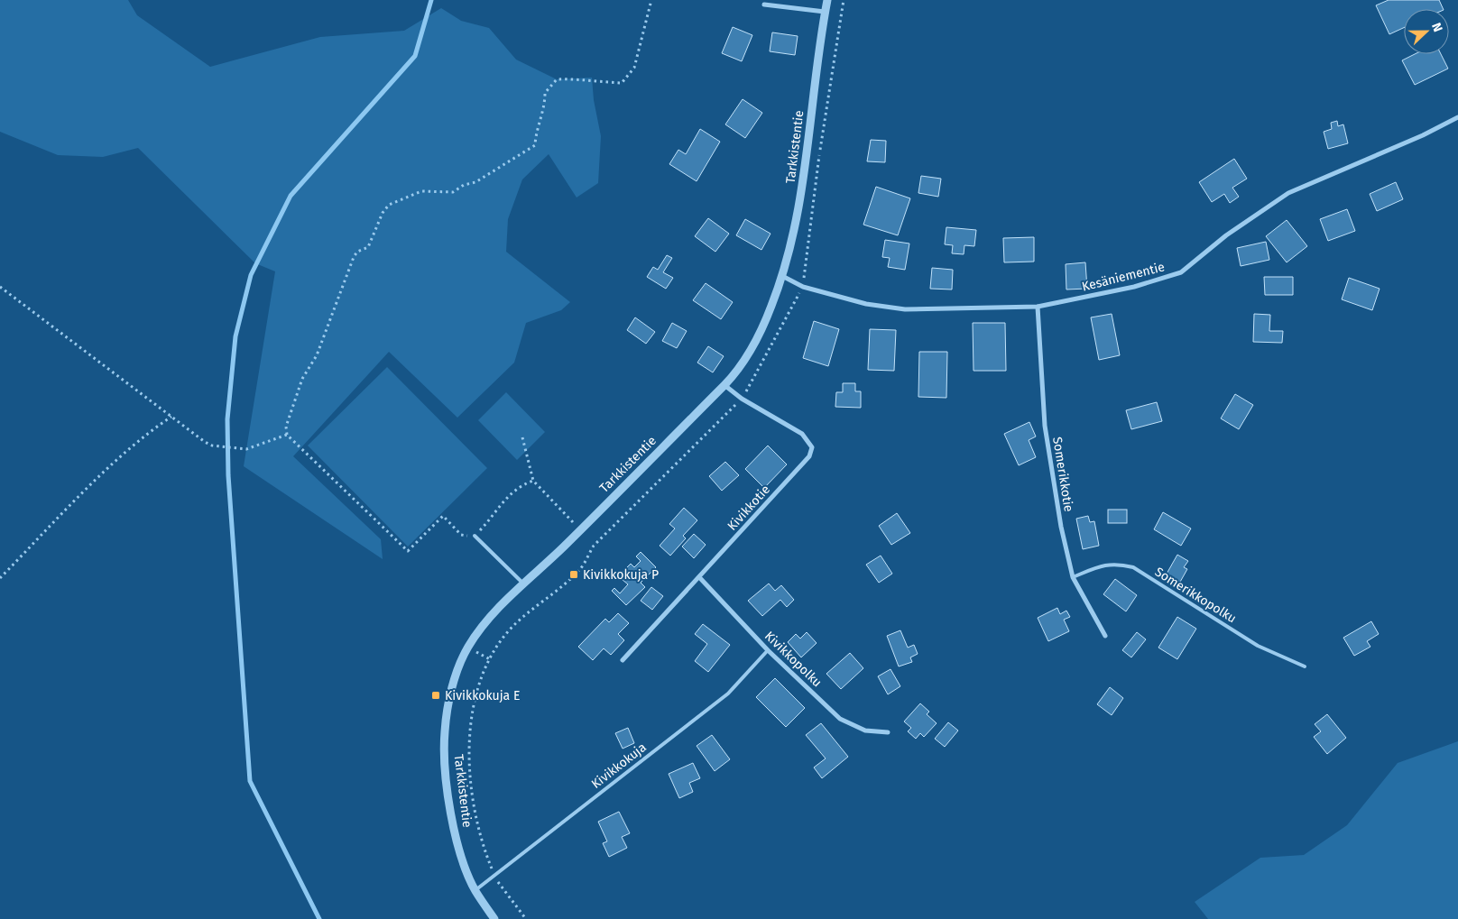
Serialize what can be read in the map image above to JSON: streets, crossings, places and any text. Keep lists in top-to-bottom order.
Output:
{
  "streets": {
    "street": [
      "Tarkkistentie",
      "Kesäniementie",
      "Somerikkotie",
      "Kivikkotie",
      "Kivikkopolku"
    ],
    "lane": ["Somerikkopolku", "Kivikkokuja"]
  },
  "crossings": [
    ["Tarkkistentie", "Kesäniementie"],
    ["Tarkkistentie", "Kivikkotie"],
    ["Tarkkistentie", "Kivikkokuja"],
    ["Kesäniementie", "Somerikkotie"],
    ["Somerikkotie", "Somerikkopolku"],
    ["Kivikkotie", "Kivikkopolku"],
    ["Kivikkopolku", "Kivikkokuja"]
  ],
  "places": {
    "transit": ["Kivikkokuja P", "Kivikkokuja E"]
  },
  "north": "right"
}
